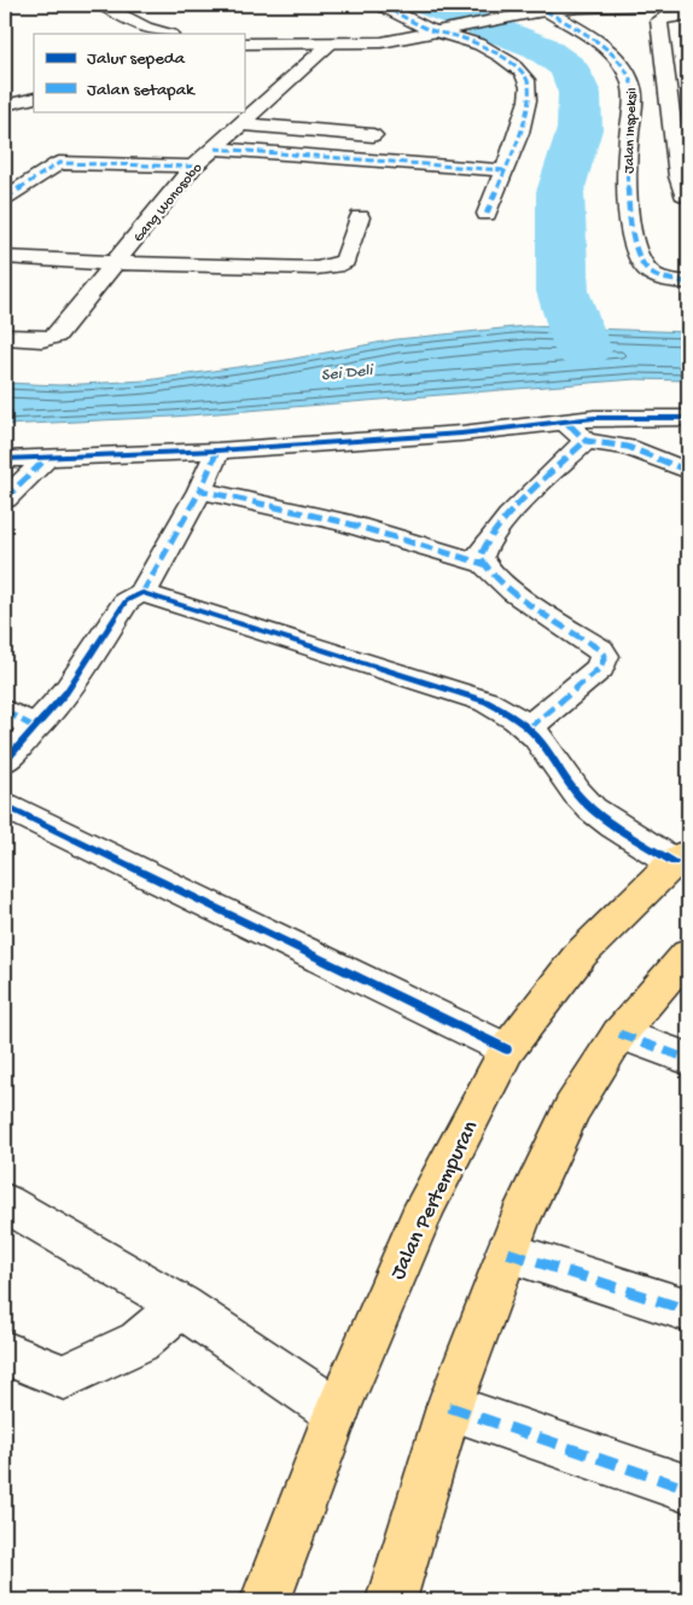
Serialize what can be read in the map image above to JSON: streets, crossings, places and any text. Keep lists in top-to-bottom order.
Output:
{
  "streets": {
    "highway": ["Jalan Pertempuran"],
    "street": ["Jalan InspeksiI", "Gang Wonosobo"]
  },
  "water": ["Sei Deli"],
  "legend": ["Jalur sepeda", "Jalan setapak"]
}
